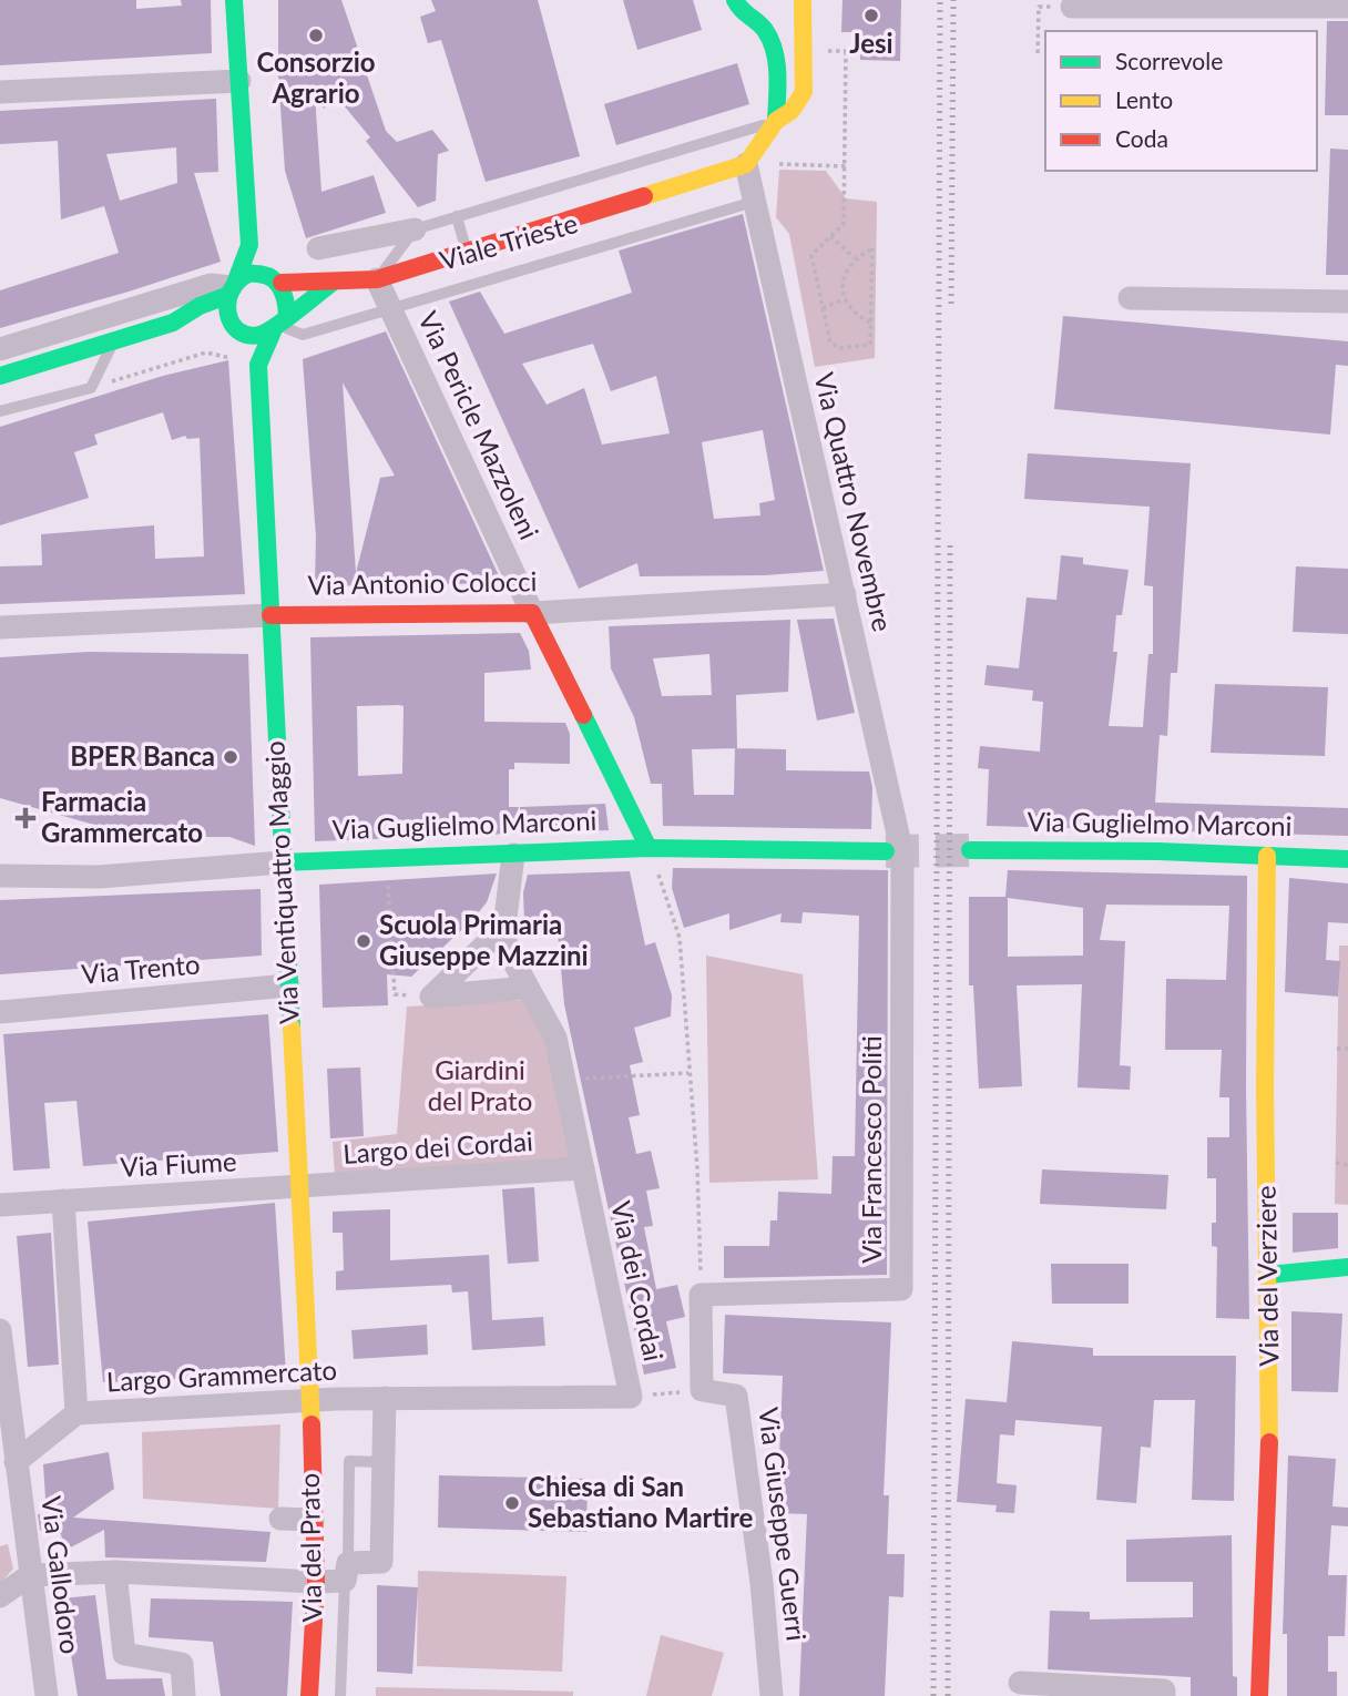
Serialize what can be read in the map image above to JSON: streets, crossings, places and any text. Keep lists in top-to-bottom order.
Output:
{
  "streets": {
    "street": [
      "Viale Trieste",
      "Via Pericle Mazzoleni",
      "Via Quattro Novembre",
      "Via Antonio Colocci",
      "Via Guglielmo Marconi",
      "Via Ventiquattro Maggio",
      "Via Trento",
      "Largo dei Cordai",
      "Via Francesco Politi",
      "Via Fiume",
      "Via del Verziere",
      "Via dei Cordai",
      "Largo Grammercato",
      "Via Giuseppe Guerri",
      "Via del Prato",
      "Via Gallodoro"
    ]
  },
  "crossings": [
    ["Viale Trieste", "Via Pericle Mazzoleni"],
    ["Viale Trieste", "Via Quattro Novembre"],
    ["Viale Trieste", "Via Ventiquattro Maggio"],
    ["Via Pericle Mazzoleni", "Via Antonio Colocci"],
    ["Via Pericle Mazzoleni", "Via Guglielmo Marconi"],
    ["Via Quattro Novembre", "Via Antonio Colocci"],
    ["Via Quattro Novembre", "Via Guglielmo Marconi"],
    ["Via Quattro Novembre", "Via Francesco Politi"],
    ["Via Antonio Colocci", "Via Ventiquattro Maggio"],
    ["Via Guglielmo Marconi", "Via Ventiquattro Maggio"],
    ["Via Guglielmo Marconi", "Via Francesco Politi"],
    ["Via Guglielmo Marconi", "Via del Verziere"],
    ["Via Guglielmo Marconi", "Via dei Cordai"],
    ["Via Ventiquattro Maggio", "Via Trento"],
    ["Via Ventiquattro Maggio", "Largo dei Cordai"],
    ["Via Ventiquattro Maggio", "Via Fiume"],
    ["Via Ventiquattro Maggio", "Largo Grammercato"],
    ["Via Ventiquattro Maggio", "Via del Prato"],
    ["Largo dei Cordai", "Via Fiume"],
    ["Largo dei Cordai", "Via dei Cordai"],
    ["Via dei Cordai", "Largo Grammercato"],
    ["Largo Grammercato", "Via del Prato"],
    ["Largo Grammercato", "Via Gallodoro"]
  ],
  "parks": ["Giardini del Prato"],
  "places": {
    "other": [
      "Jesi",
      "Consorzio Agrario",
      "BPER Banca",
      "Scuola Primaria Giuseppe Mazzini",
      "Chiesa di San Sebastiano Martire"
    ],
    "health": ["Farmacia Grammercato"]
  },
  "legend": ["Scorrevole", "Lento", "Coda"]
}
